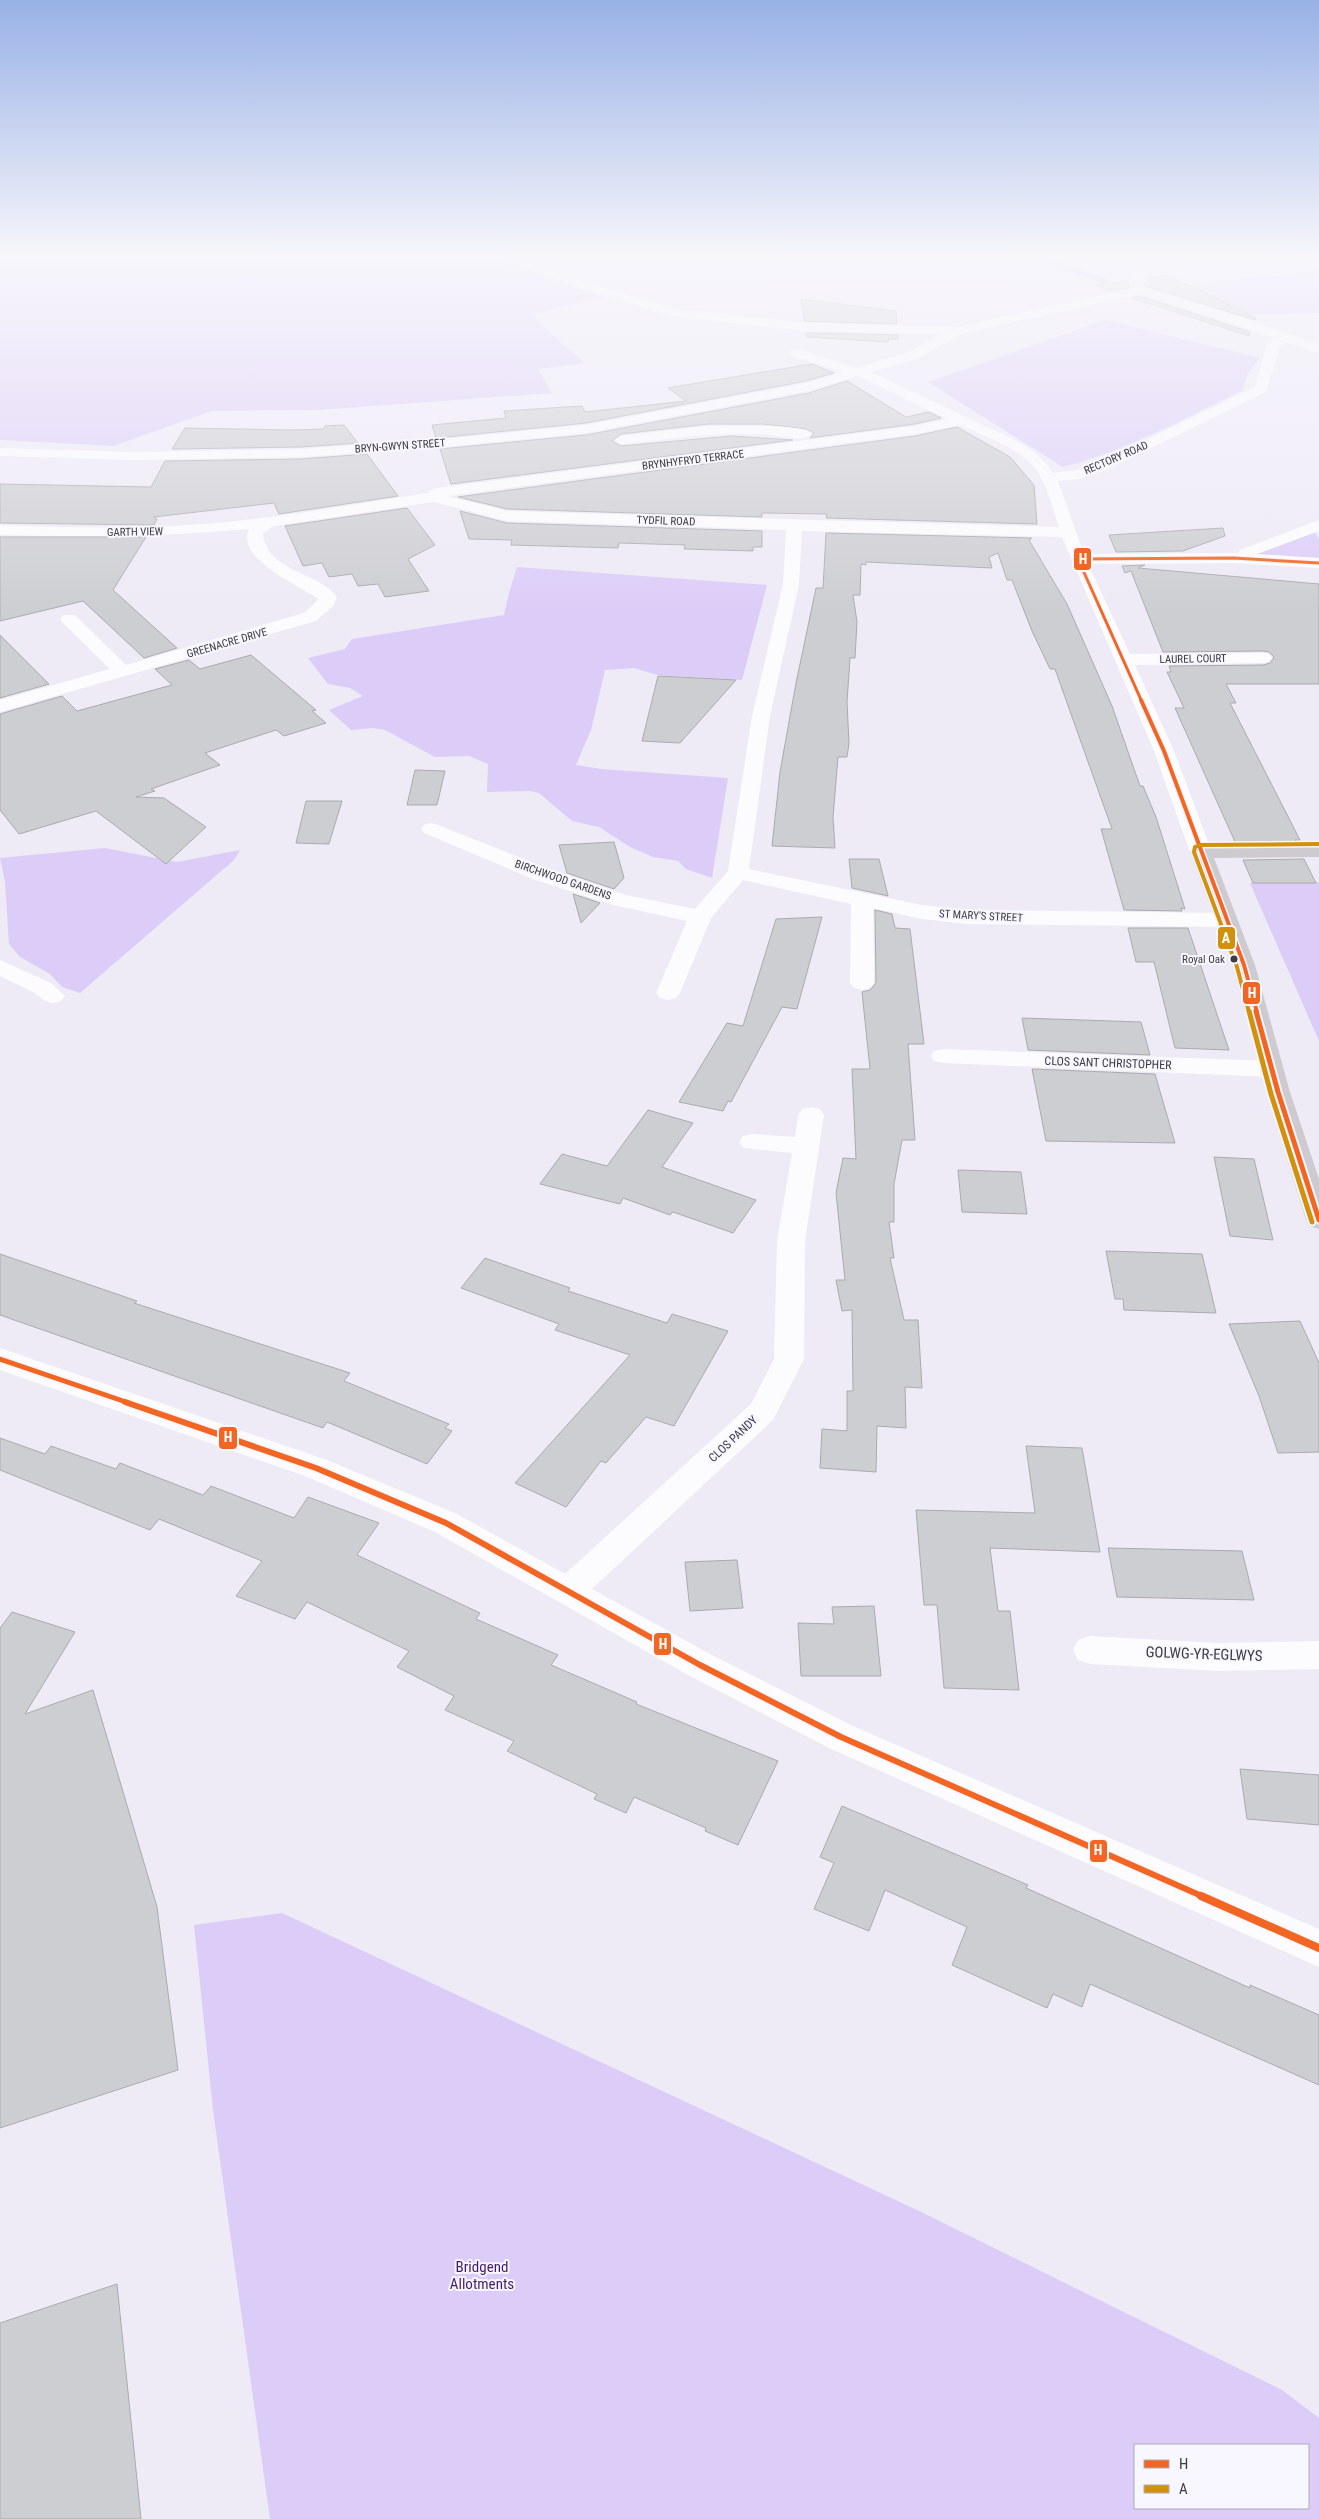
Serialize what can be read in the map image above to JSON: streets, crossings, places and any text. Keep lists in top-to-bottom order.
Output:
{
  "streets": {
    "street": [
      "BRYN-GWYN STREET",
      "RECTORY ROAD",
      "BRYNHYFRYD TERRACE",
      "TYDFIL ROAD",
      "GARTH VIEW",
      "GREENACRE DRIVE",
      "LAUREL COURT",
      "BIRCHWOOD GARDENS",
      "ST MARY'S STREET",
      "CLOS SANT CHRISTOPHER",
      "CLOS PANDY",
      "GOLWG-YR-EGLWYS"
    ]
  },
  "crossings": [
    ["BRYNHYFRYD TERRACE", "TYDFIL ROAD"],
    ["TYDFIL ROAD", "GARTH VIEW"],
    ["TYDFIL ROAD", "GREENACRE DRIVE"],
    ["GARTH VIEW", "GREENACRE DRIVE"]
  ],
  "parks": ["Bridgend Allotments"],
  "places": ["Royal Oak"],
  "lines": ["transit line H", "transit line A"],
  "legend": ["H", "A"]
}
